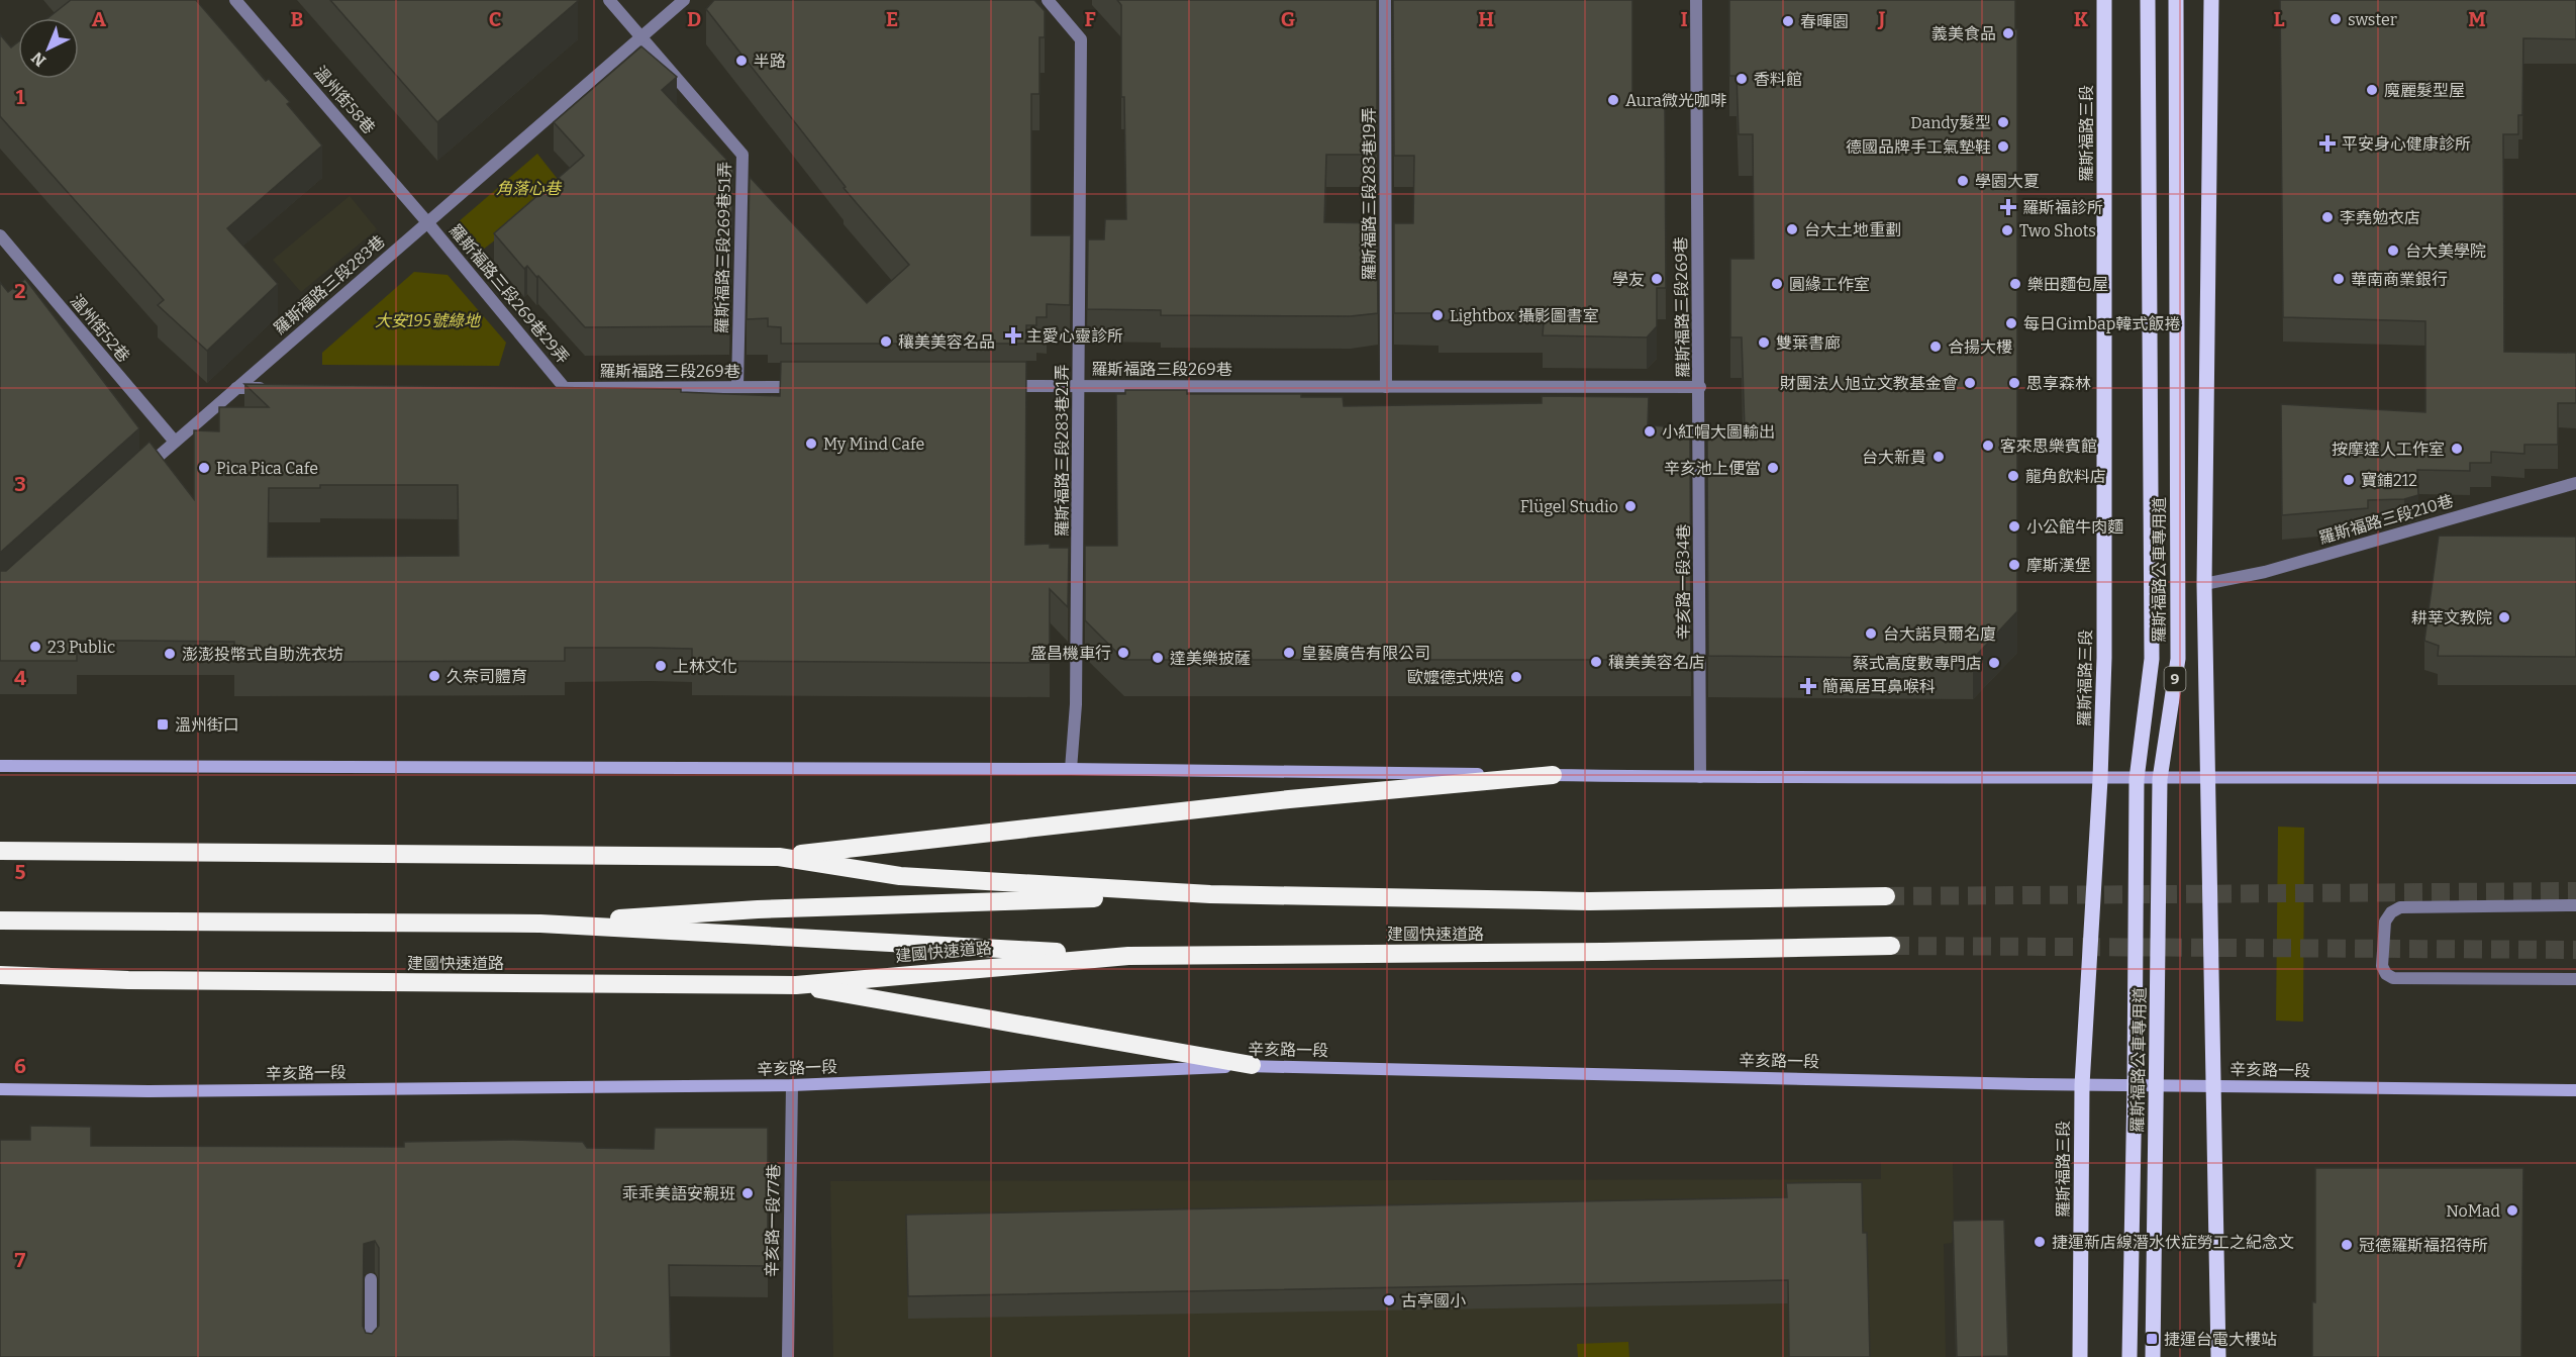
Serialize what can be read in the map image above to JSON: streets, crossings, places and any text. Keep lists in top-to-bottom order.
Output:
{
  "streets": {
    "highway": ["建國快速道路"],
    "main road": [
      "羅斯福路三段",
      "羅斯福路公車專用道",
      "9",
      "辛亥路一段"
    ],
    "street": [
      "溫州街58巷",
      "羅斯福路三段283巷19弄",
      "羅斯福路三段269巷51弄",
      "羅斯福路三段283巷",
      "羅斯福路三段269巷29弄",
      "羅斯福路三段269巷",
      "溫州街52巷",
      "羅斯福路三段283巷21弄",
      "羅斯福路三段210巷",
      "辛亥路一段34巷",
      "辛亥路一段77巷"
    ]
  },
  "crossings": [
    ["溫州街58巷", "羅斯福路三段283巷"],
    ["溫州街58巷", "羅斯福路三段269巷29弄"],
    ["羅斯福路三段", "辛亥路一段"],
    ["羅斯福路三段283巷19弄", "羅斯福路三段269巷"],
    ["羅斯福路三段269巷51弄", "羅斯福路三段283巷"],
    ["羅斯福路三段269巷51弄", "羅斯福路三段269巷"],
    ["羅斯福路三段283巷", "羅斯福路三段269巷29弄"],
    ["羅斯福路三段283巷", "溫州街52巷"],
    ["羅斯福路三段269巷29弄", "羅斯福路三段269巷"],
    ["羅斯福路三段269巷", "羅斯福路三段283巷21弄"],
    ["羅斯福路三段269巷", "辛亥路一段34巷"],
    ["羅斯福路三段210巷", "9"],
    ["羅斯福路公車專用道", "辛亥路一段"],
    ["9", "辛亥路一段"],
    ["辛亥路一段", "辛亥路一段77巷"]
  ],
  "parks": ["角落心巷", "大安195號綠地"],
  "places": {
    "other": [
      "swster",
      "春暉園",
      "義美食品",
      "半路",
      "香料館",
      "魔麗髮型屋",
      "Aura微光咖啡",
      "Dandy髮型",
      "德國品牌手工氣墊鞋",
      "學園大夏",
      "李堯勉衣店",
      "台大土地重劃",
      "Two Shots",
      "台大美學院",
      "學友",
      "華南商業銀行",
      "圓緣工作室",
      "樂田麵包屋",
      "Lightbox 攝影圖書室",
      "每日Gimbap韓式飯捲",
      "穰美美容名品",
      "雙葉書廊",
      "合揚大樓",
      "財團法人旭立文教基金會",
      "思享森林",
      "小紅帽大圖輸出",
      "My Mind Cafe",
      "客來思樂賓館",
      "按摩達人工作室",
      "台大新貴",
      "Pica Pica Cafe",
      "辛亥池上便當",
      "龍角飲料店",
      "寶鋪212",
      "Flügel Studio",
      "小公館牛肉麵",
      "摩斯漢堡",
      "耕莘文教院",
      "台大諾貝爾名廈",
      "23 Public",
      "盛昌機車行",
      "皇藝廣告有限公司",
      "澎澎投幣式自助洗衣坊",
      "達美樂披薩",
      "穰美美容名店",
      "蔡式高度數專門店",
      "上林文化",
      "久奈司體育",
      "歐嬤德式烘焙",
      "乖乖美語安親班",
      "NoMad",
      "捷運新店線潛水伏症勞工之紀念文",
      "冠德羅斯福招待所",
      "古亭國小"
    ],
    "health": [
      "平安身心健康診所",
      "羅斯福診所",
      "主愛心靈診所",
      "簡萬居耳鼻喉科"
    ],
    "transit": ["溫州街口", "捷運台電大樓站"]
  },
  "north": "bottom left",
  "grid": {
    "columns": [
      "A",
      "B",
      "C",
      "D",
      "E",
      "F",
      "G",
      "H",
      "I",
      "J",
      "K",
      "L",
      "M"
    ],
    "rows": [
      "1",
      "2",
      "3",
      "4",
      "5",
      "6",
      "7"
    ]
  }
}
